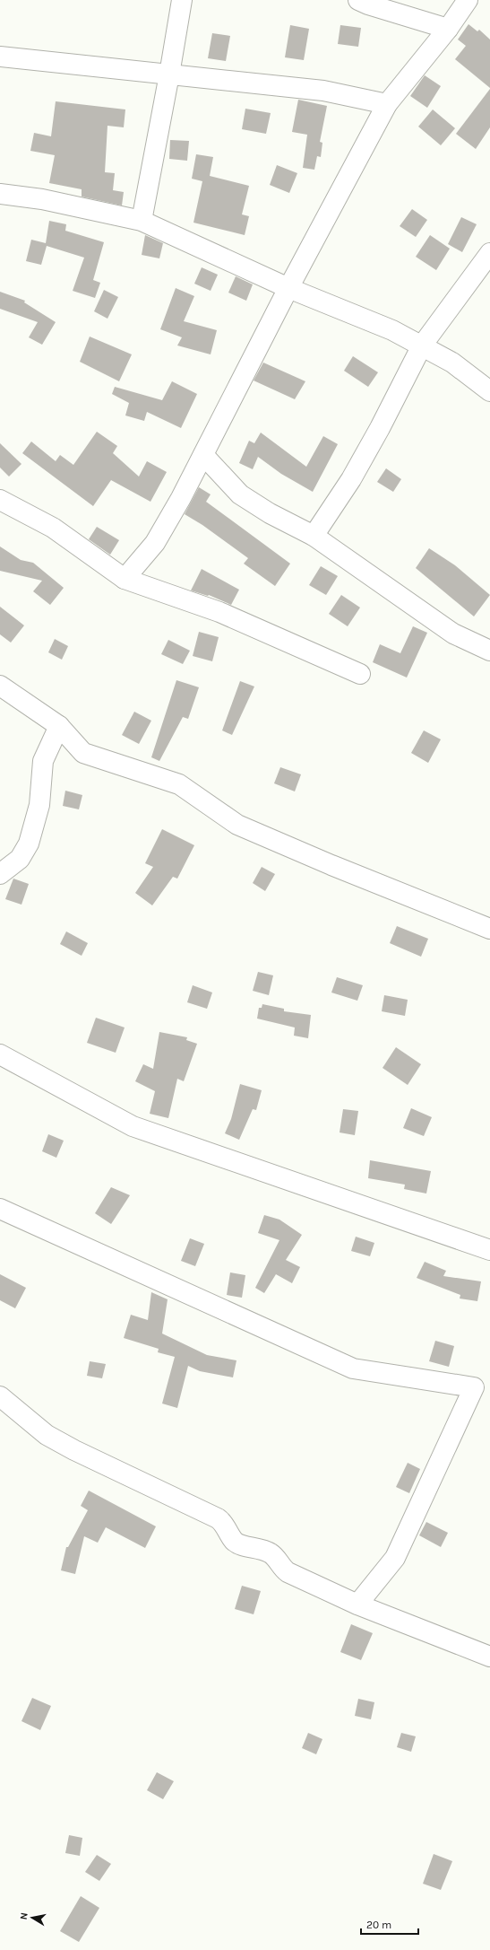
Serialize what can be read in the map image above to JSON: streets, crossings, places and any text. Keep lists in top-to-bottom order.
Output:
{
  "scale_bar": "20 m",
  "north": "left"
}
